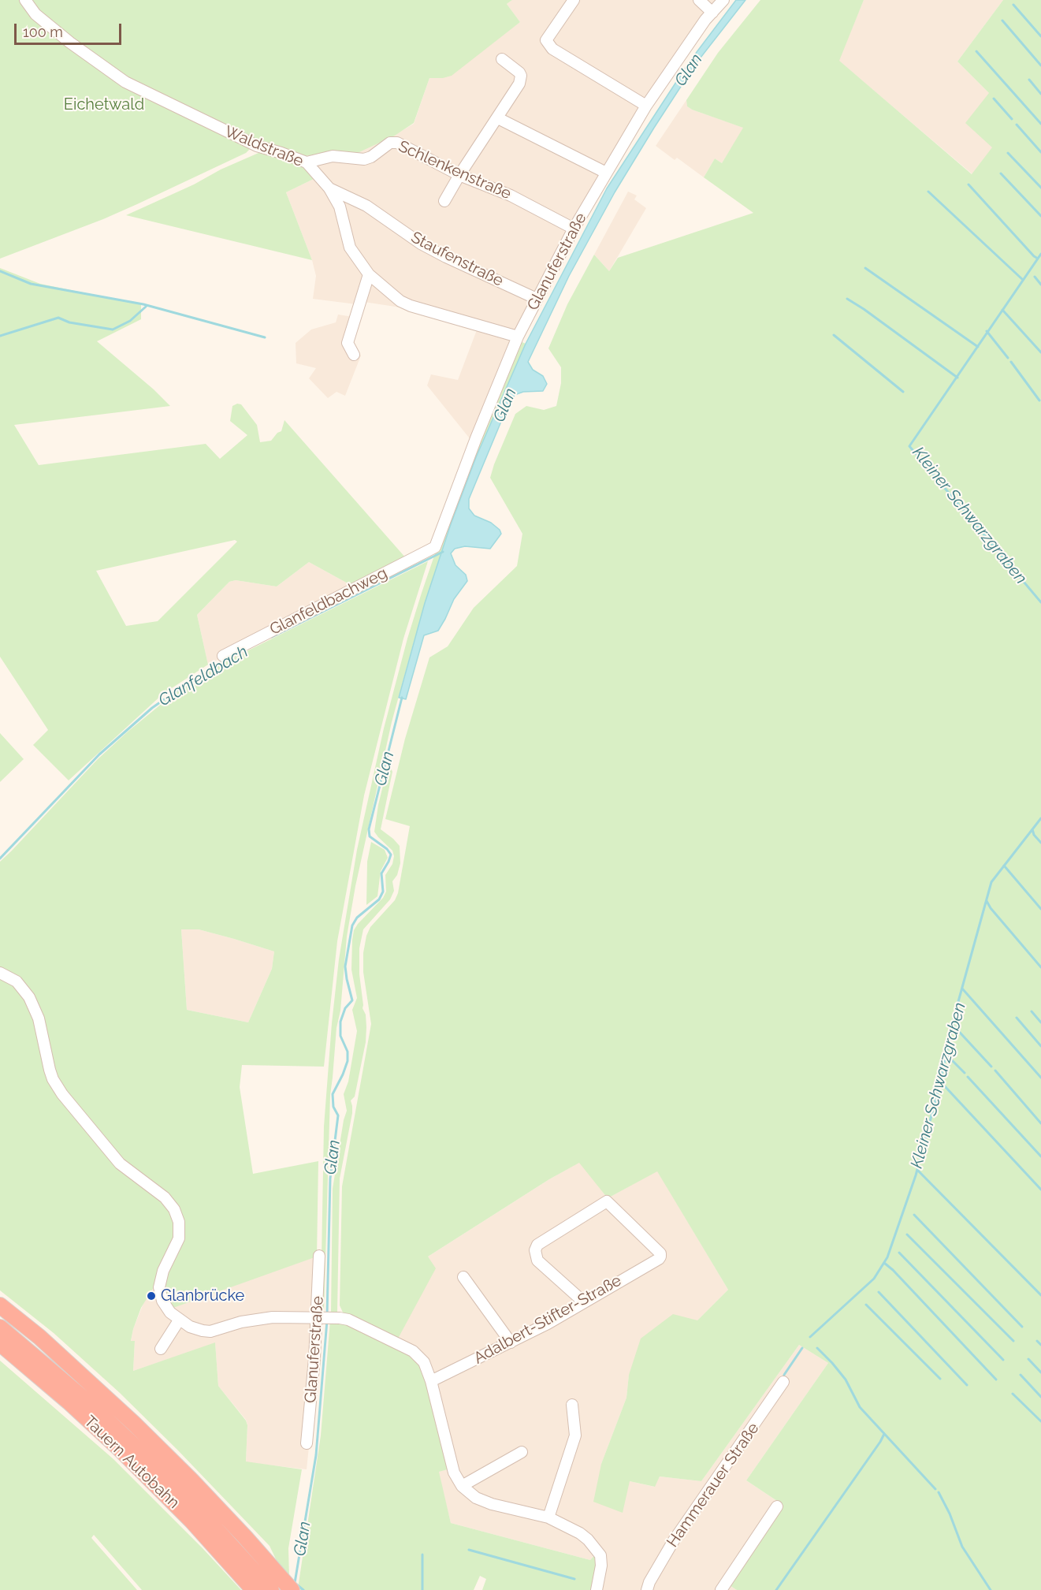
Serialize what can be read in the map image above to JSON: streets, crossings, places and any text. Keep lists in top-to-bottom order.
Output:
{
  "streets": {
    "highway": ["Tauern Autobahn"],
    "street": [
      "Waldstraße",
      "Schlenkenstraße",
      "Staufenstraße",
      "Glanuferstraße",
      "Glanfeldbachweg",
      "Adalbert-Stifter-Straße",
      "Hammerauer Straße"
    ]
  },
  "crossings": [
    ["Waldstraße", "Schlenkenstraße"],
    ["Waldstraße", "Staufenstraße"],
    ["Waldstraße", "Glanuferstraße"],
    ["Schlenkenstraße", "Glanuferstraße"],
    ["Staufenstraße", "Glanuferstraße"],
    ["Glanuferstraße", "Glanfeldbachweg"]
  ],
  "water": ["Glan", "Kleiner Schwarzgraben", "Glanfeldbach"],
  "parks": ["Eichetwald"],
  "places": ["Glanbrücke"],
  "scale_bar": "100 m"
}
